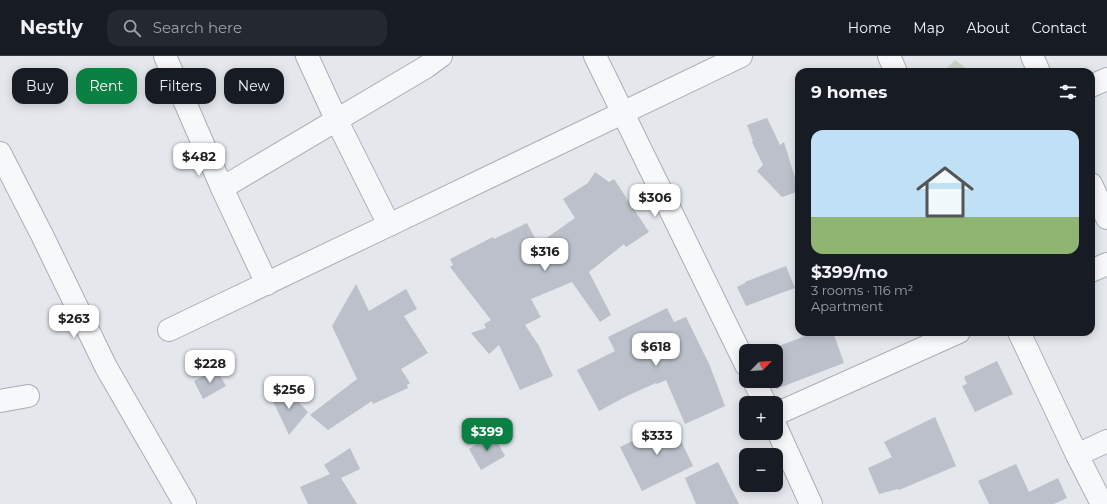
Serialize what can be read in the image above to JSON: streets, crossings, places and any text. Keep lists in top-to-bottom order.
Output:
{
  "north": "top right",
  "page": {
    "header": "Nestly",
    "search": "Search here",
    "nav": [
      "Home",
      "Map",
      "About",
      "Contact"
    ],
    "chip": [
      "Buy",
      "Rent",
      "Filters",
      "New"
    ],
    "heading": "9 homes",
    "list": [
      {
        "name": "$399/mo",
        "note": "3 rooms · 116 m² · Apartment"
      }
    ],
    "price": [
      "$482",
      "$306",
      "$316",
      "$263",
      "$618",
      "$228",
      "$256",
      "$399",
      "$333"
    ],
    "map_buttons": ["+", "−"]
  }
}
